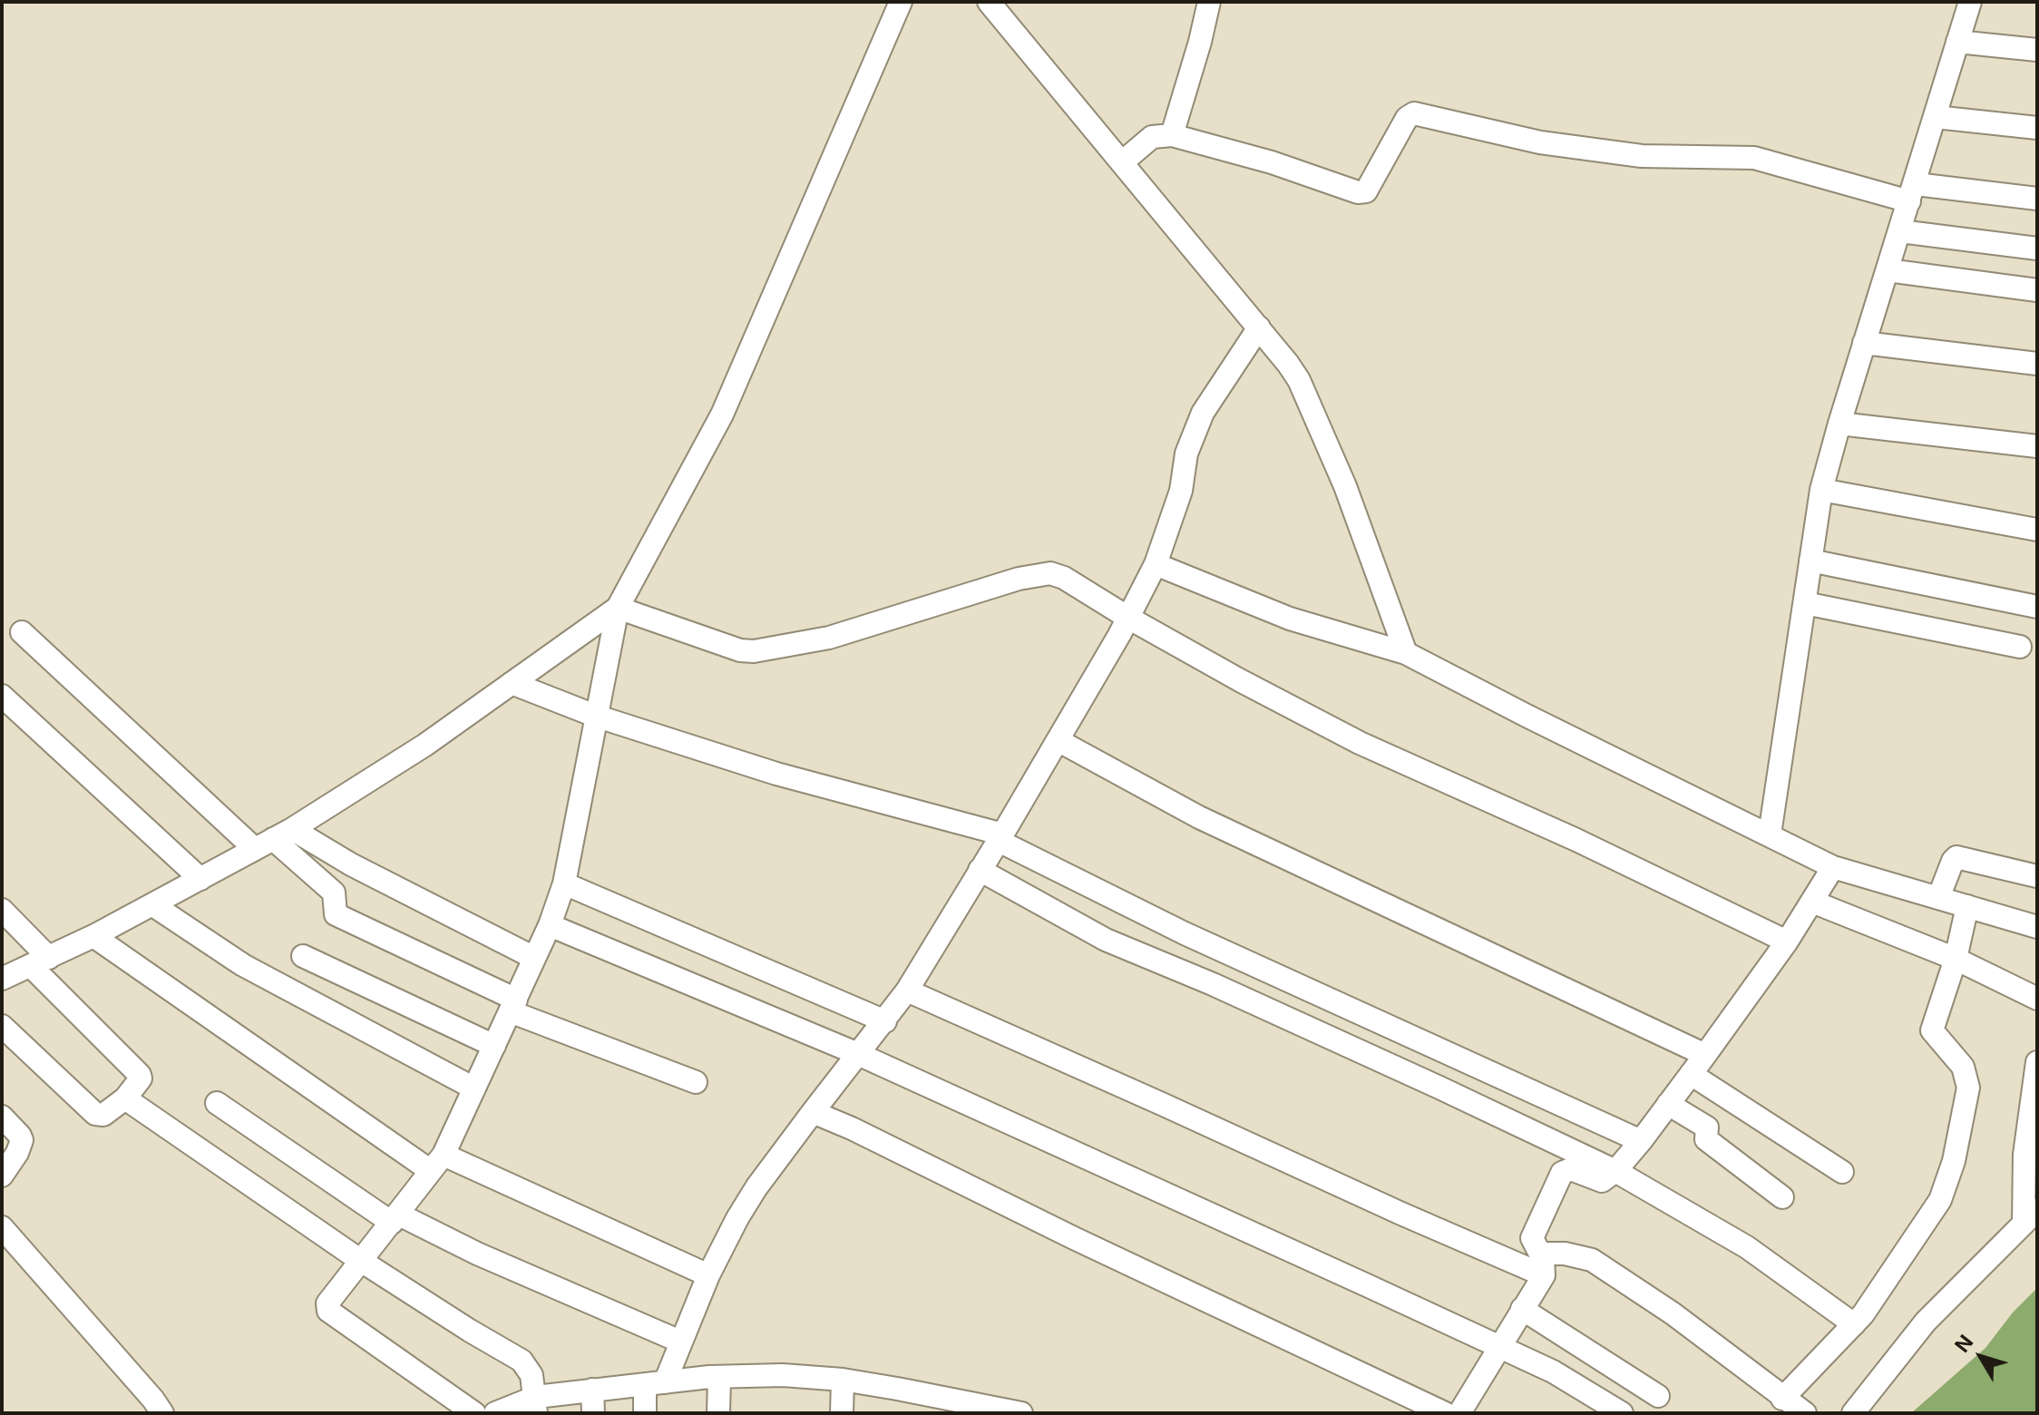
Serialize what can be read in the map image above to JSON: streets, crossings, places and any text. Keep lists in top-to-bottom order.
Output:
{
  "north": "top left"
}
